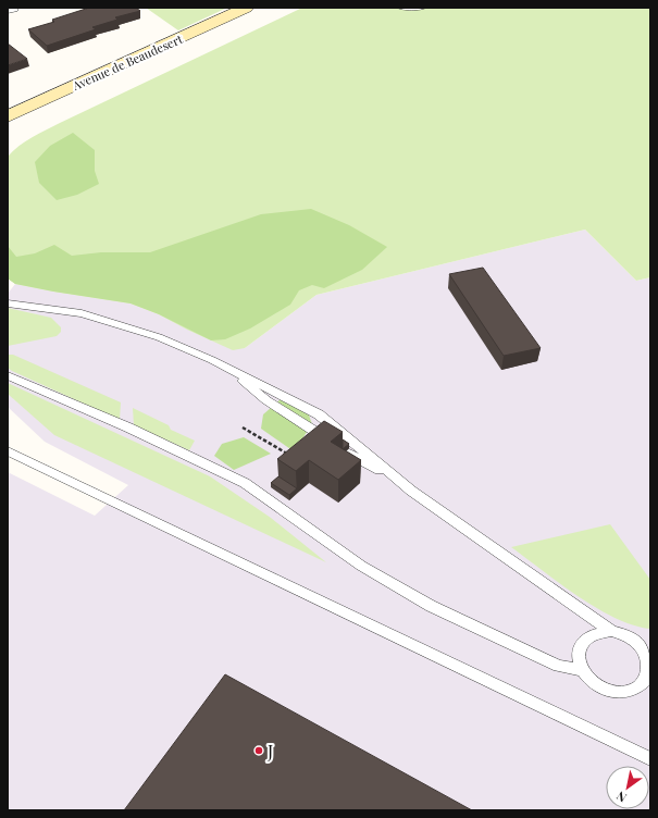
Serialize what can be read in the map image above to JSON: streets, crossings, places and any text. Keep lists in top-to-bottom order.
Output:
{
  "streets": {
    "main road": ["Avenue de Beaudesert"]
  },
  "places": ["J"],
  "north": "bottom left"
}
